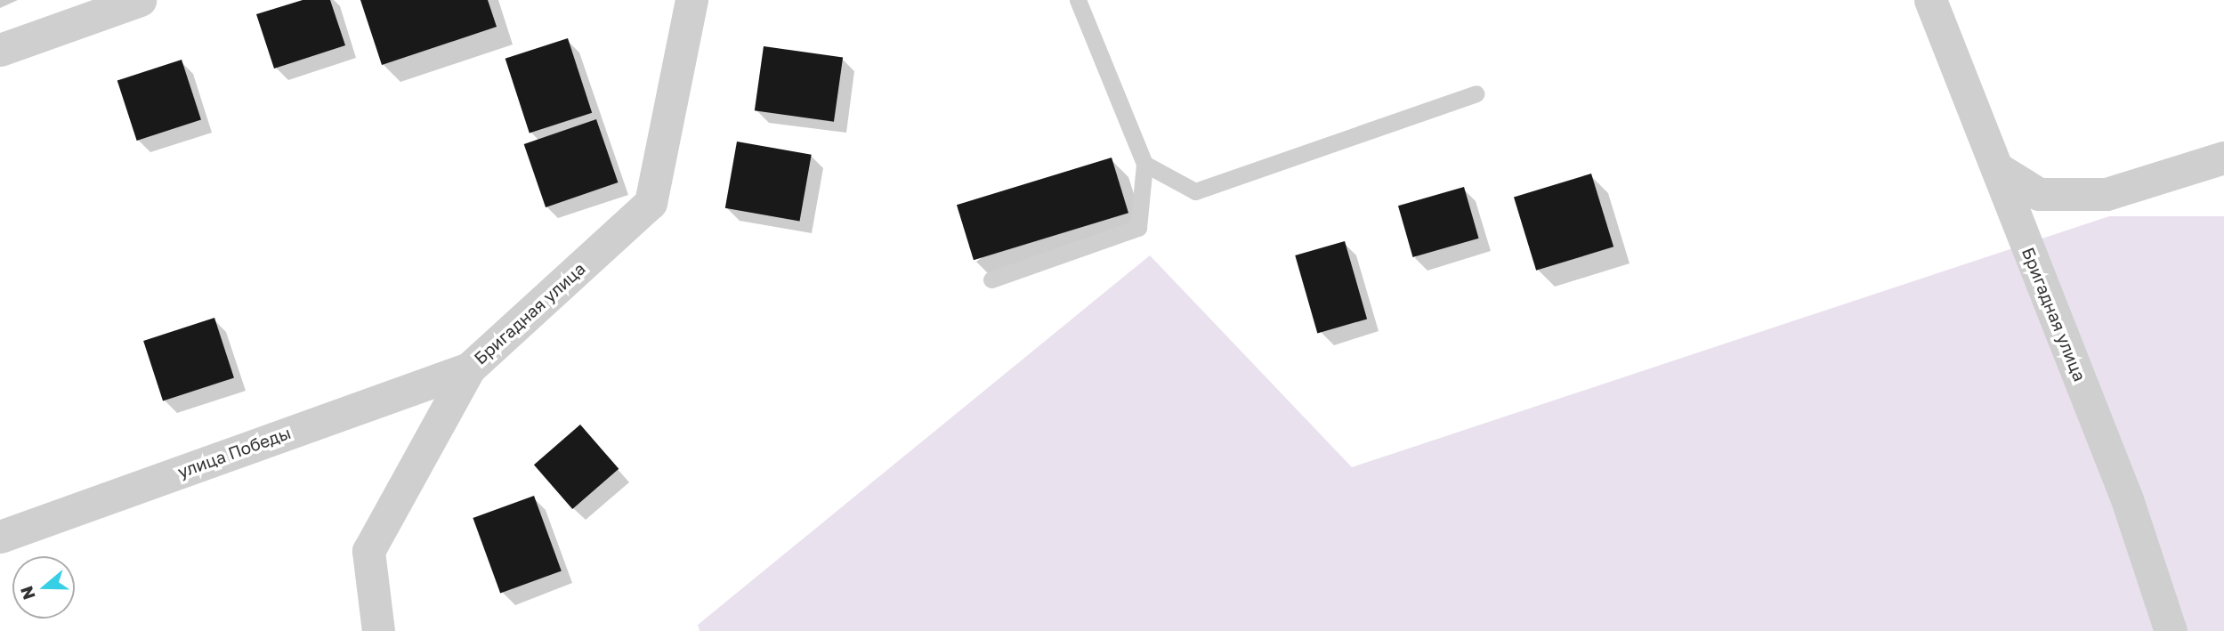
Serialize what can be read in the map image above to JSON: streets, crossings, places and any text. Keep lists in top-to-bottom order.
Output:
{
  "streets": {
    "street": ["Бригадная улица", "улица Победы"]
  },
  "crossings": [
    ["Бригадная улица", "улица Победы"]
  ],
  "north": "left"
}
